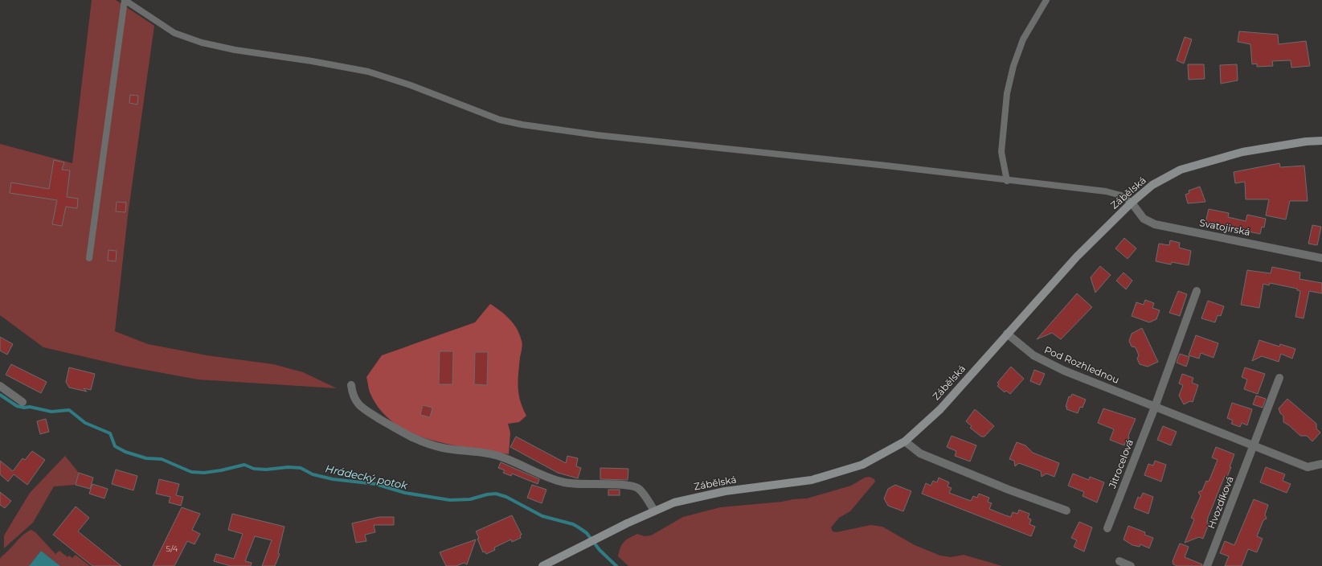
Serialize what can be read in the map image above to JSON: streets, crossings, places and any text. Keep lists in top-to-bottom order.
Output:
{
  "streets": {
    "main road": ["Zábělská"],
    "street": [
      "Svatojirská",
      "Pod Rozhlednou",
      "Jitrocelová",
      "Hvozdíková"
    ]
  },
  "crossings": [
    ["Zábělská", "Svatojirská"],
    ["Zábělská", "Pod Rozhlednou"],
    ["Pod Rozhlednou", "Jitrocelová"],
    ["Pod Rozhlednou", "Hvozdíková"]
  ],
  "water": ["Hrádecký potok"],
  "house_numbers": ["5/4"]
}
